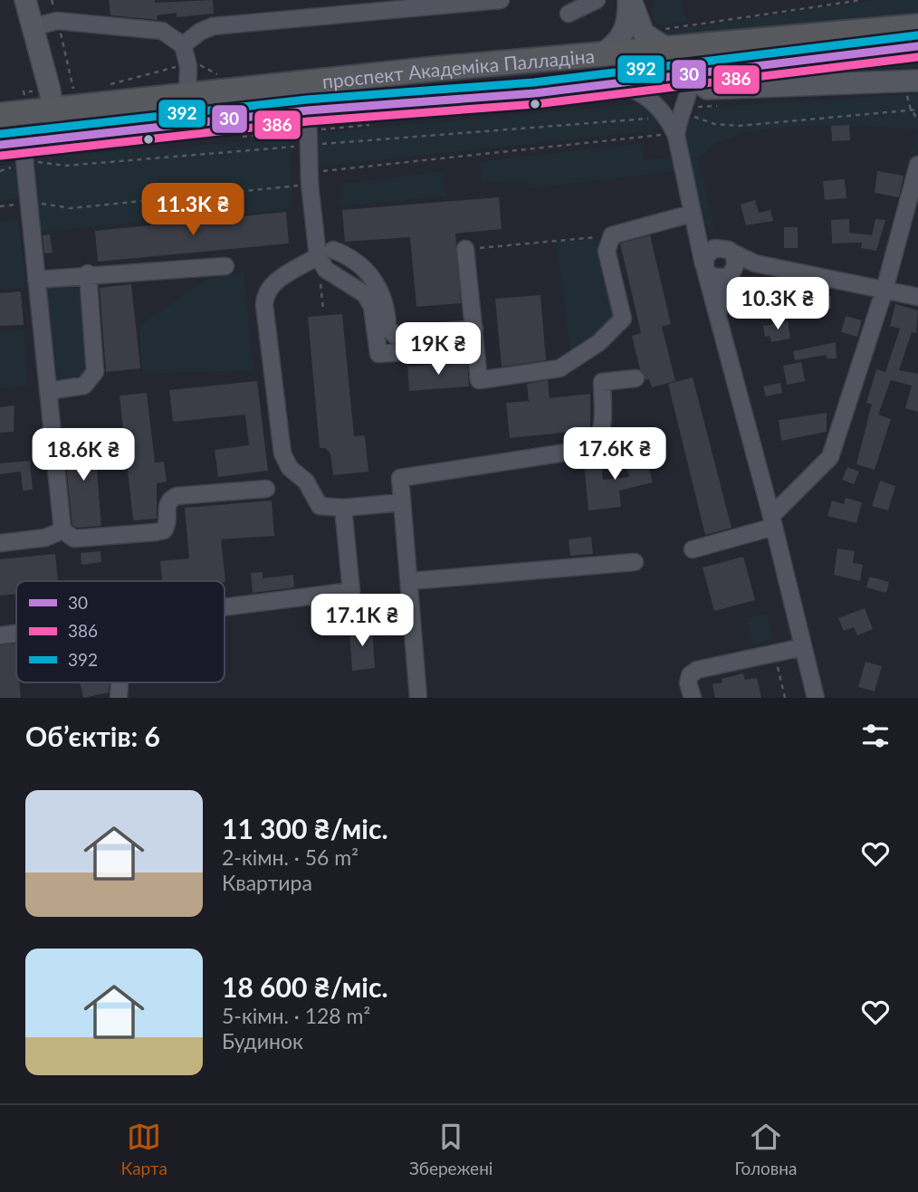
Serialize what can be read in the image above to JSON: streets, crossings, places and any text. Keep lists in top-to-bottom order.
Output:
{
  "streets": {
    "highway": ["проспект Академіка Палладіна"]
  },
  "lines": ["transit line 392", "transit line 30", "transit line 386"],
  "legend": ["30", "386", "392"],
  "page": {
    "price": [
      "11.3K ₴",
      "10.3K ₴",
      "19K ₴",
      "17.6K ₴",
      "18.6K ₴",
      "17.1K ₴"
    ],
    "heading": "Об’єктів: 6",
    "list": [
      {
        "name": "11 300 ₴/міс.",
        "note": "2-кімн. · 56 m² · Квартира"
      },
      {
        "name": "18 600 ₴/міс.",
        "note": "5-кімн. · 128 m² · Будинок"
      }
    ],
    "tabs": ["Карта", "Збережені", "Головна"]
  }
}
